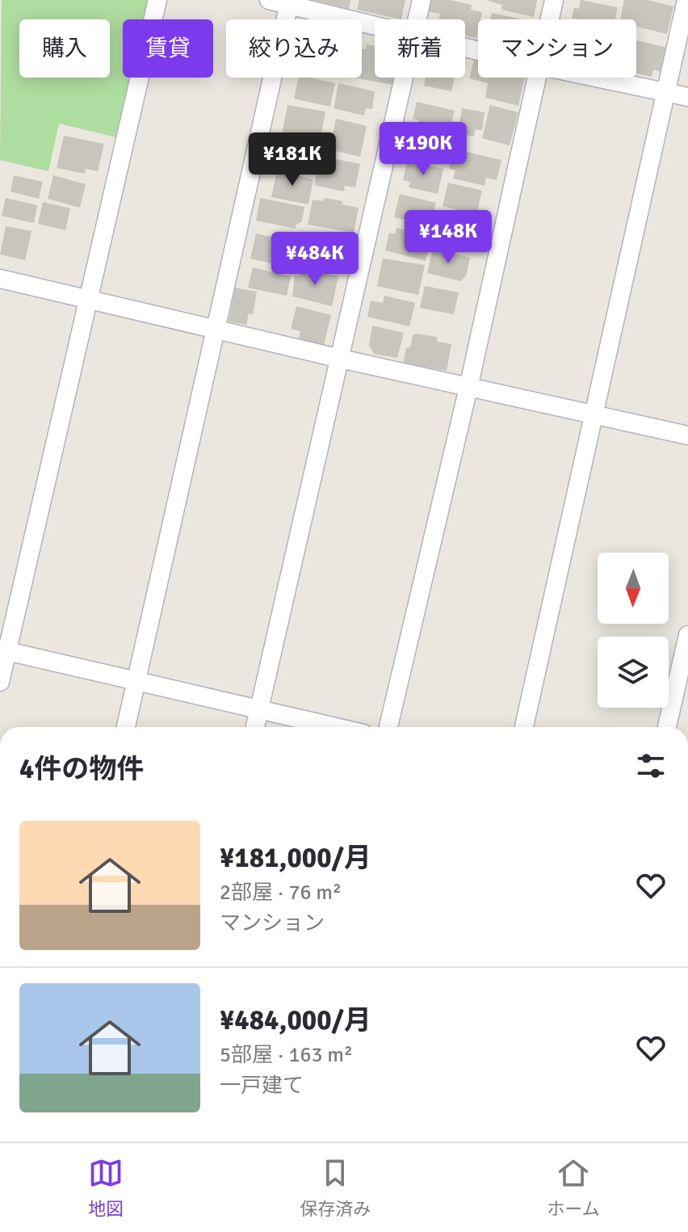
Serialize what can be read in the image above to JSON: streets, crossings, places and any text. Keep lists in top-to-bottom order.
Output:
{
  "north": "bottom",
  "page": {
    "chip": [
      "購入",
      "賃貸",
      "絞り込み",
      "新着",
      "マンション"
    ],
    "price": [
      "¥190K",
      "¥181K",
      "¥148K",
      "¥484K"
    ],
    "heading": "4件の物件",
    "list": [
      {
        "name": "¥181,000/月",
        "note": "2部屋 · 76 m² · マンション"
      },
      {
        "name": "¥484,000/月",
        "note": "5部屋 · 163 m² · 一戸建て"
      }
    ],
    "tabs": ["地図", "保存済み", "ホーム"]
  }
}
